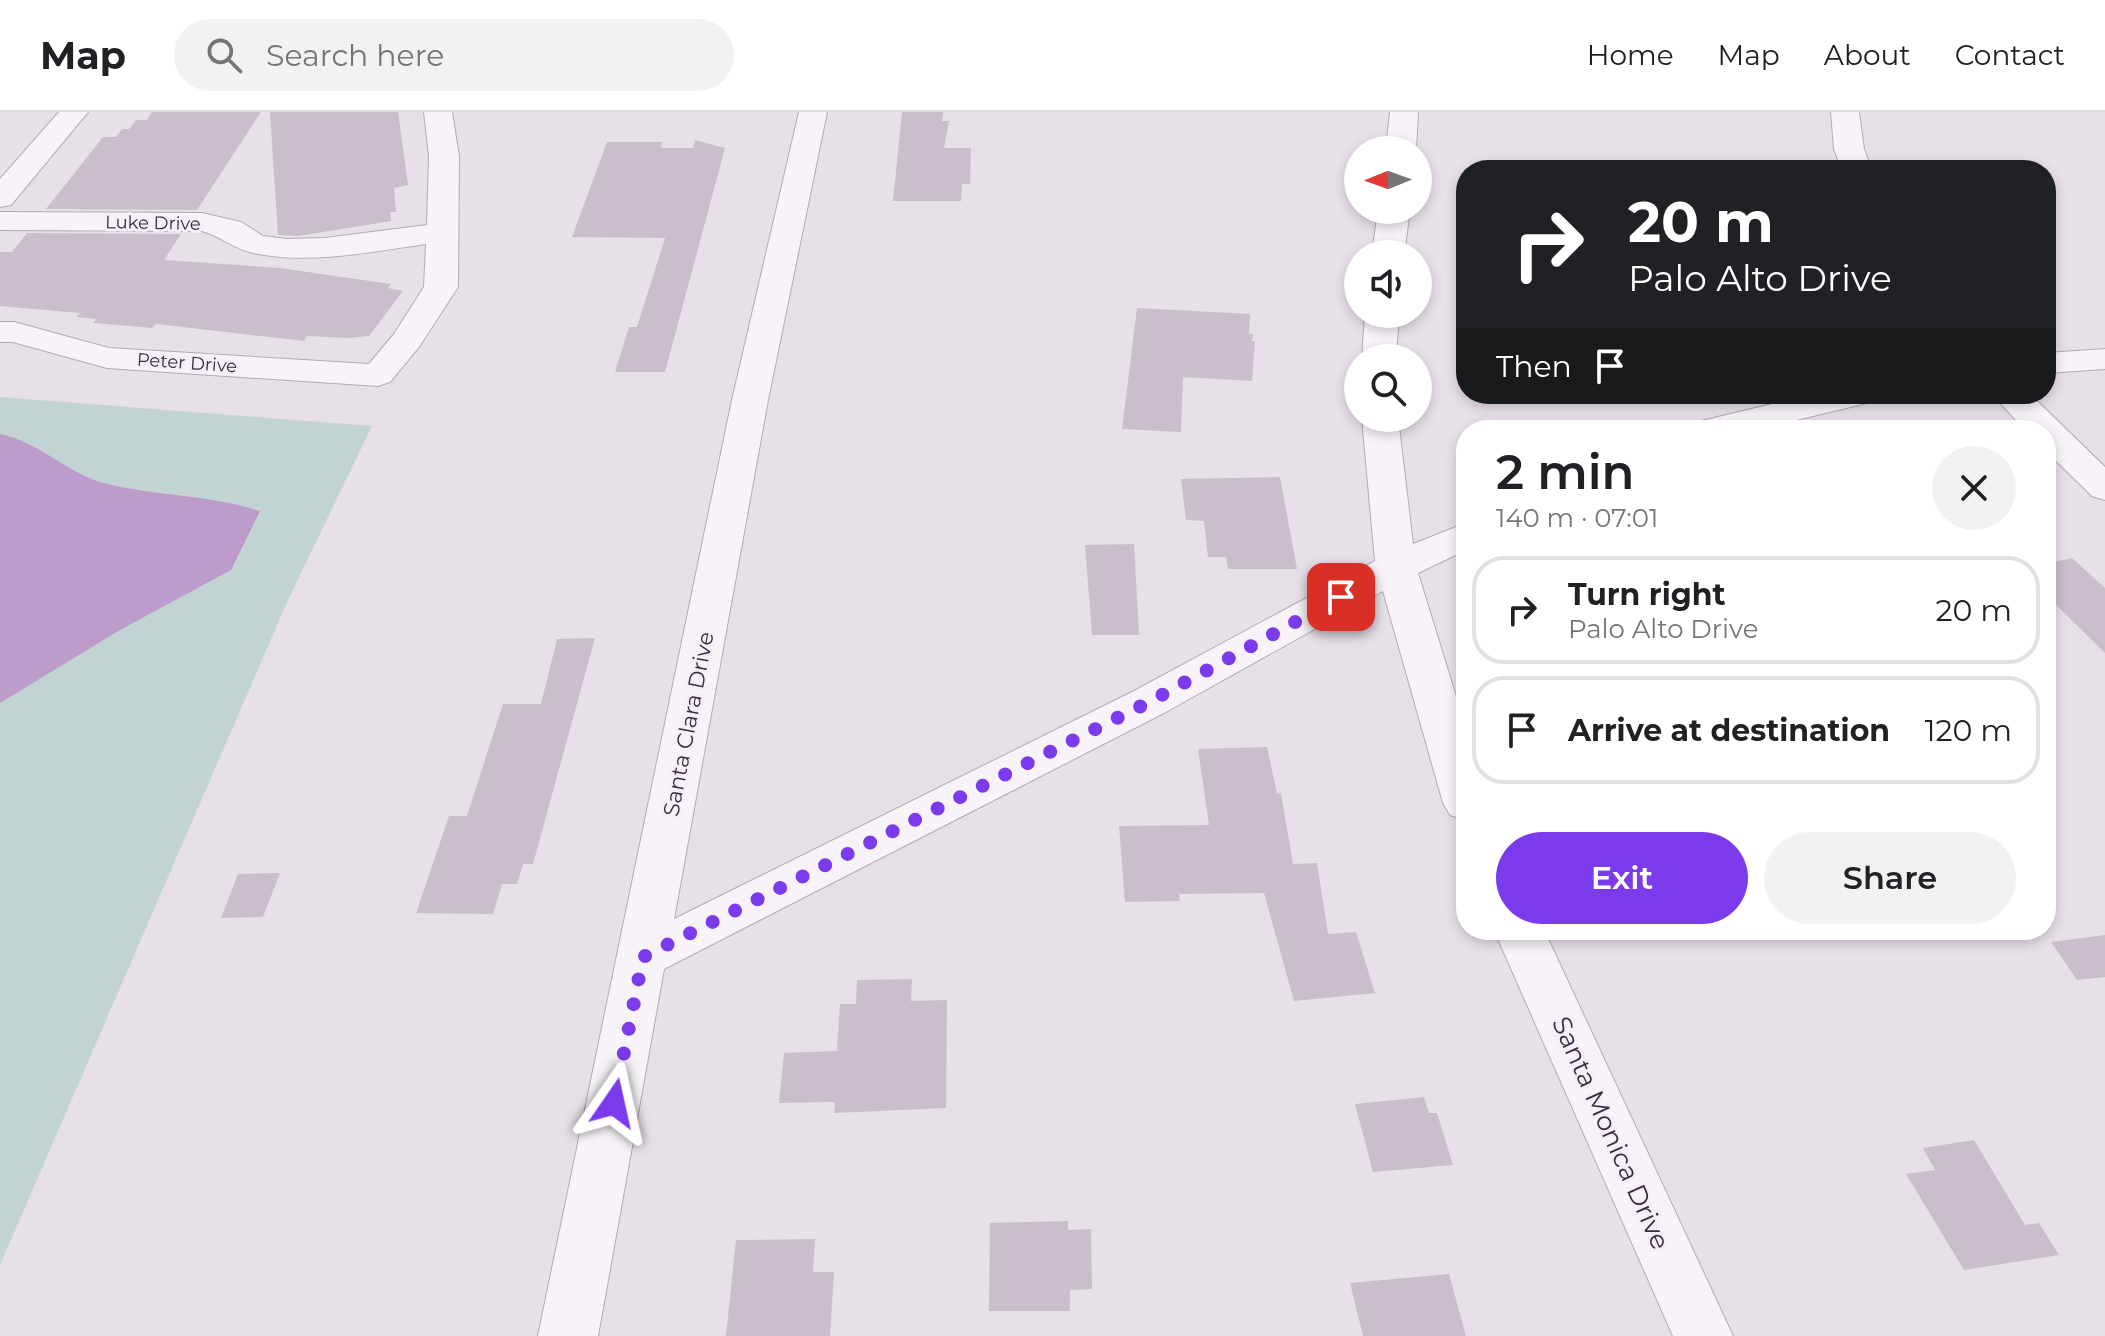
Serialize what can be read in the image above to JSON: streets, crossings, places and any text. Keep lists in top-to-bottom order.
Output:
{
  "streets": {
    "street": [
      "Luke Drive",
      "Peter Drive",
      "Santa Clara Drive",
      "Santa Monica Drive"
    ]
  },
  "crossings": [
    ["Luke Drive", "Peter Drive"]
  ],
  "north": "left",
  "page": {
    "header": "Map",
    "search": "Search here",
    "nav": [
      "Home",
      "Map",
      "About",
      "Contact"
    ],
    "turn": ["20 m", "Palo Alto Drive"],
    "then": "Then",
    "heading": ["2 min", "140 m · 07:01"],
    "list": [
      {
        "name": "Turn right",
        "note": "Palo Alto Drive",
        "value": "20 m"
      },
      {
        "name": "Arrive at destination",
        "value": "120 m"
      }
    ],
    "buttons": ["Exit", "Share"]
  }
}
